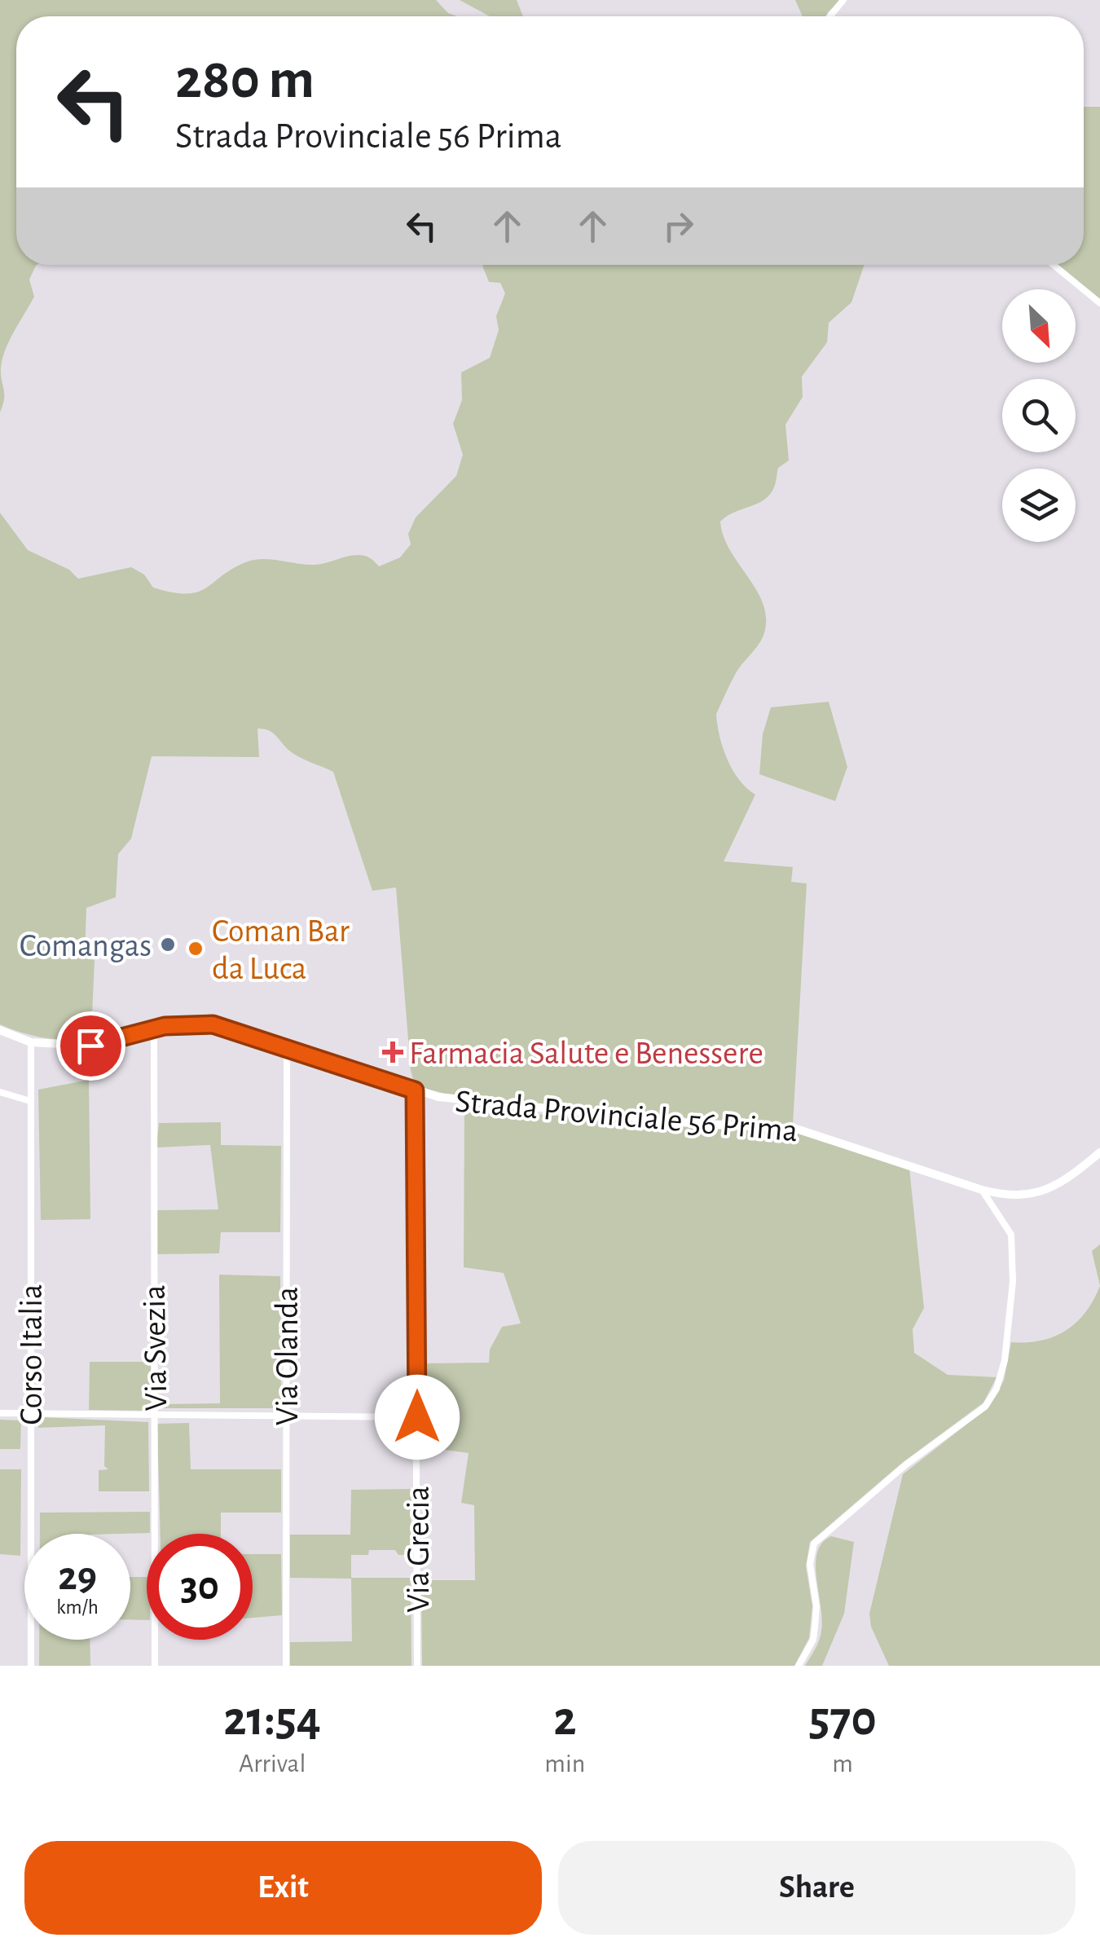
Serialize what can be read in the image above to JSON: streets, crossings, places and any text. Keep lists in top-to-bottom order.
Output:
{
  "streets": {
    "street": [
      "Strada Provinciale 56 Prima",
      "Via Svezia",
      "Corso Italia",
      "Via Olanda",
      "Via Grecia"
    ]
  },
  "crossings": [
    ["Strada Provinciale 56 Prima", "Via Svezia"],
    ["Strada Provinciale 56 Prima", "Corso Italia"],
    ["Strada Provinciale 56 Prima", "Via Olanda"],
    ["Strada Provinciale 56 Prima", "Via Grecia"]
  ],
  "places": {
    "other": ["Comangas", "Coman Bar da Luca"],
    "health": ["Farmacia Salute e Benessere"]
  },
  "north": "bottom right",
  "page": {
    "turn": ["280 m", "Strada Provinciale 56 Prima"],
    "speed": "29 km/h",
    "limit": "30",
    "eta": [
      "21:54",
      "Arrival",
      "2",
      "min",
      "570",
      "m"
    ],
    "buttons": ["Exit", "Share"]
  }
}
